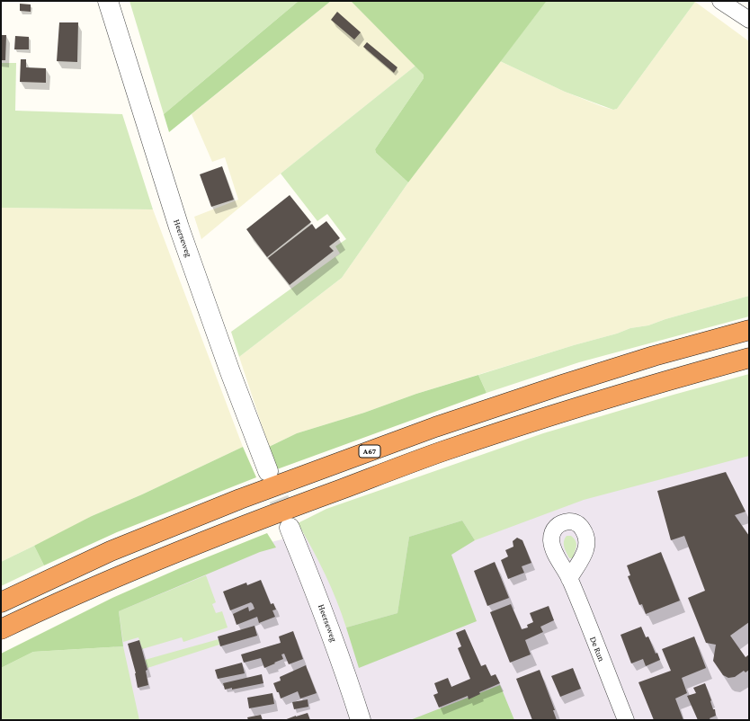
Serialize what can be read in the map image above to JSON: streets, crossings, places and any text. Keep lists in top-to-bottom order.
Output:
{
  "streets": {
    "highway": ["A67"],
    "street": ["Heerseweg", "De Run"]
  }
}
